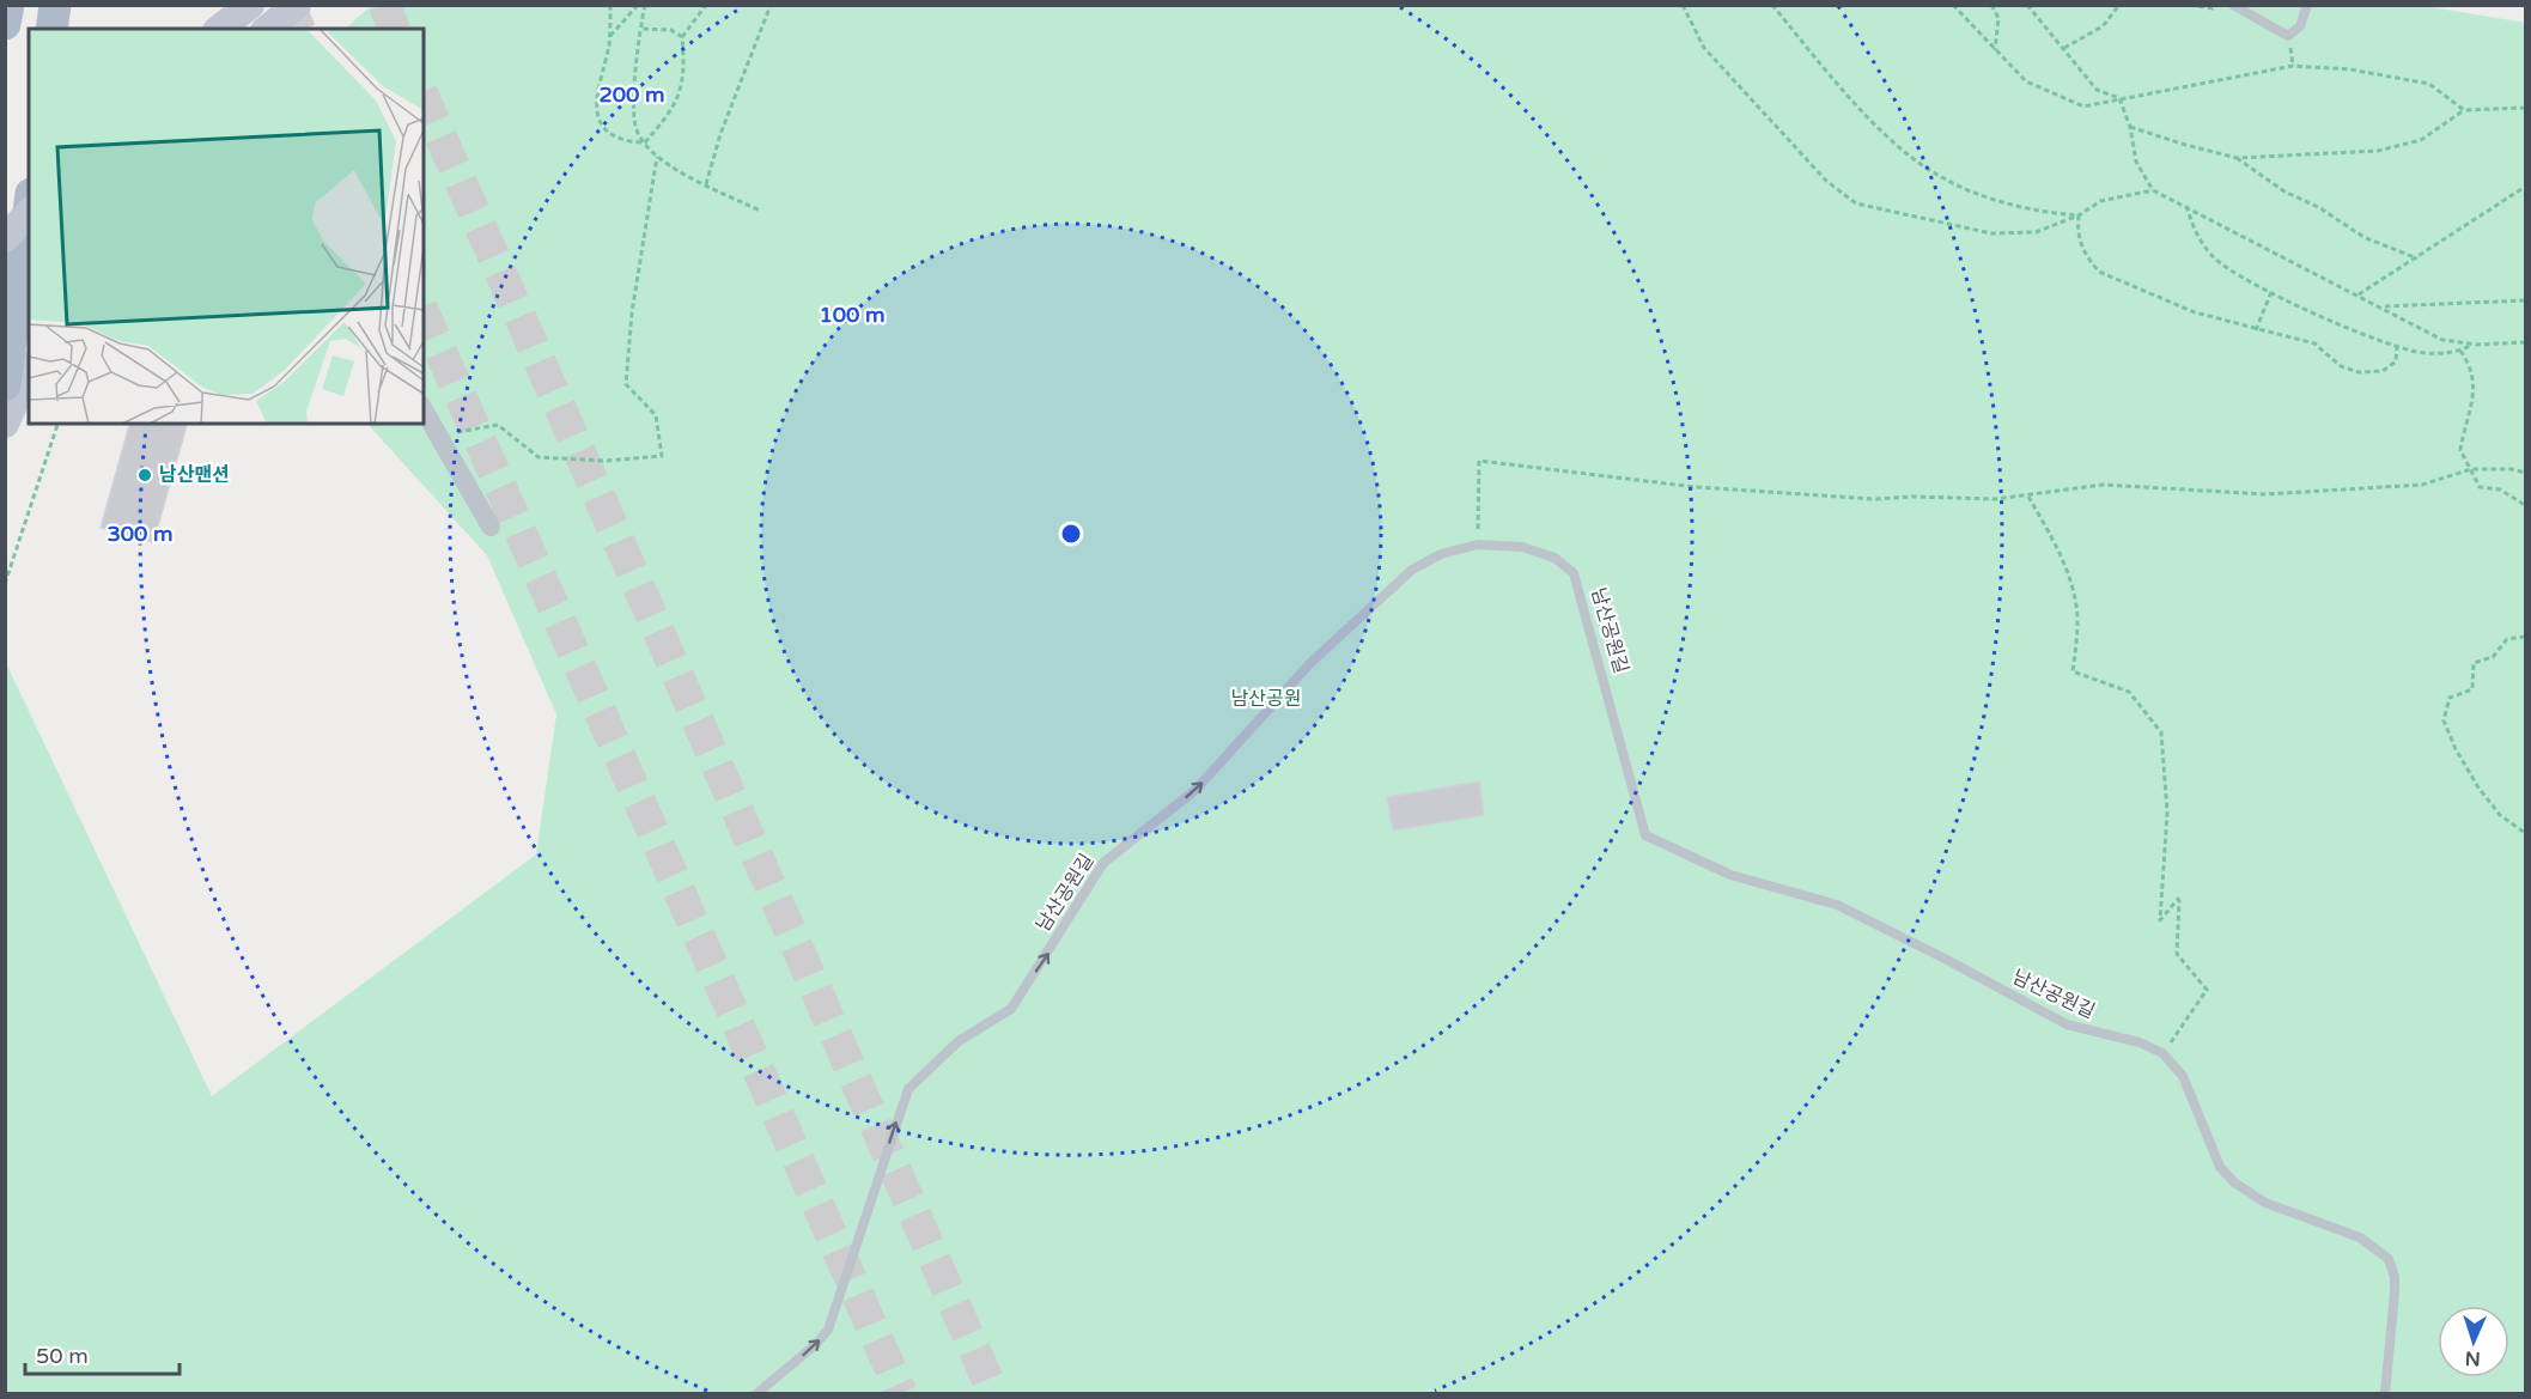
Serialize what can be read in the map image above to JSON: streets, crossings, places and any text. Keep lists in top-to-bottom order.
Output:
{
  "streets": {
    "lane": ["남산공원길"]
  },
  "one_way": ["남산공원길"],
  "parks": ["남산공원"],
  "places": ["남산맨션"],
  "scale_bar": "50 m",
  "north": "bottom",
  "rings": ["200 m", "100 m", "300 m"]
}
